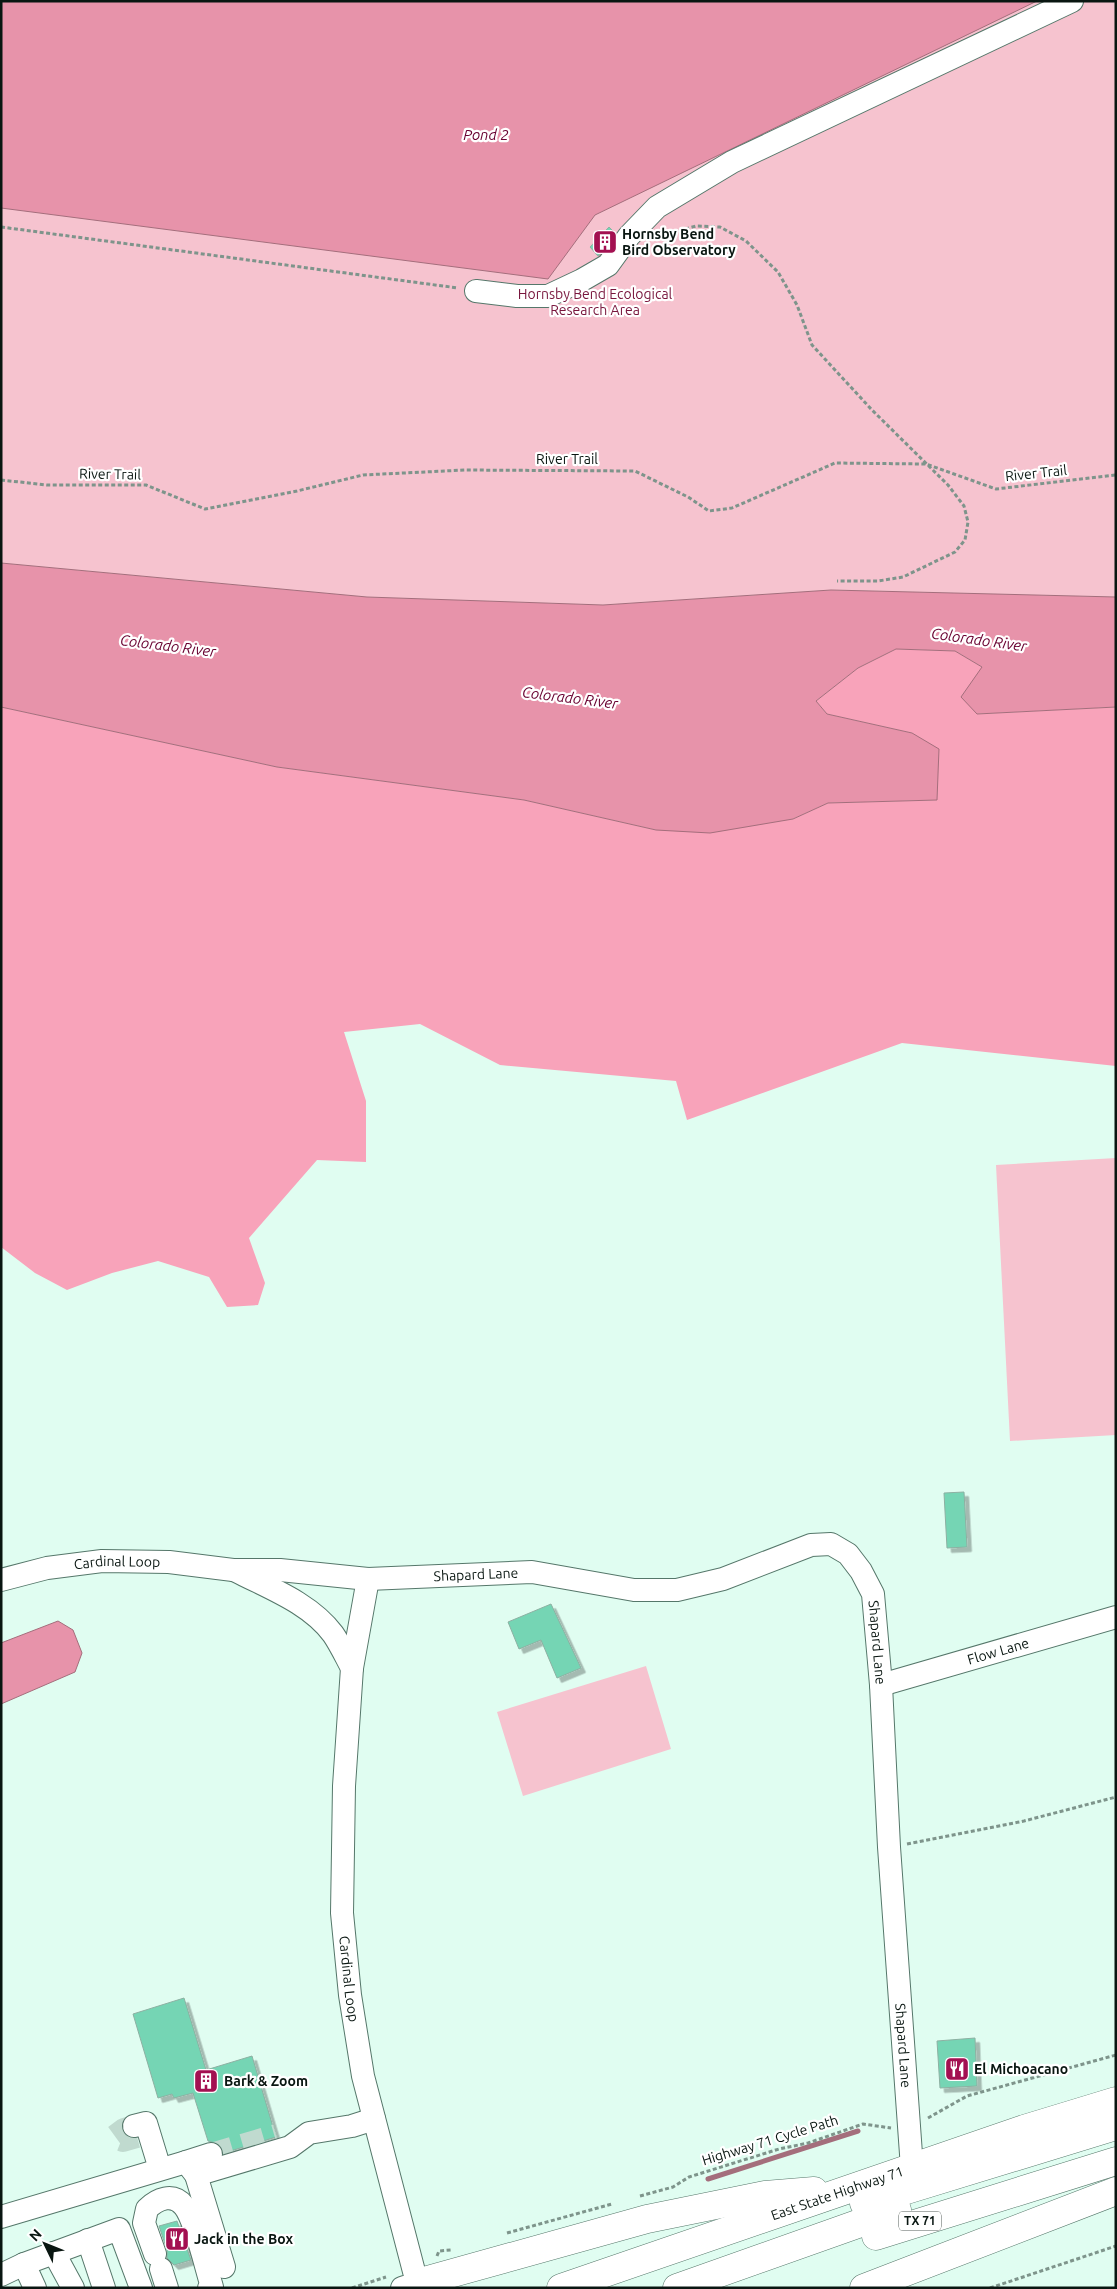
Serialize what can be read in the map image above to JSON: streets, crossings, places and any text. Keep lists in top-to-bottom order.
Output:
{
  "streets": {
    "highway": ["East State Highway 71", "TX 71"],
    "street": ["Cardinal Loop", "Shapard Lane", "Flow Lane"],
    "path": ["River Trail", "Highway 71 Cycle Path"]
  },
  "crossings": [
    ["Cardinal Loop", "Shapard Lane"],
    ["Shapard Lane", "Flow Lane"],
    ["Shapard Lane", "Highway 71 Cycle Path"],
    ["Shapard Lane", "East State Highway 71"]
  ],
  "water": ["Pond 2", "Colorado River"],
  "parks": ["Hornsby Bend Ecological Research Area"],
  "places": {
    "building": ["Hornsby Bend Bird Observatory", "Bark & Zoom"],
    "restaurant": ["El Michoacano", "Jack in the Box"]
  },
  "north": "top left"
}
